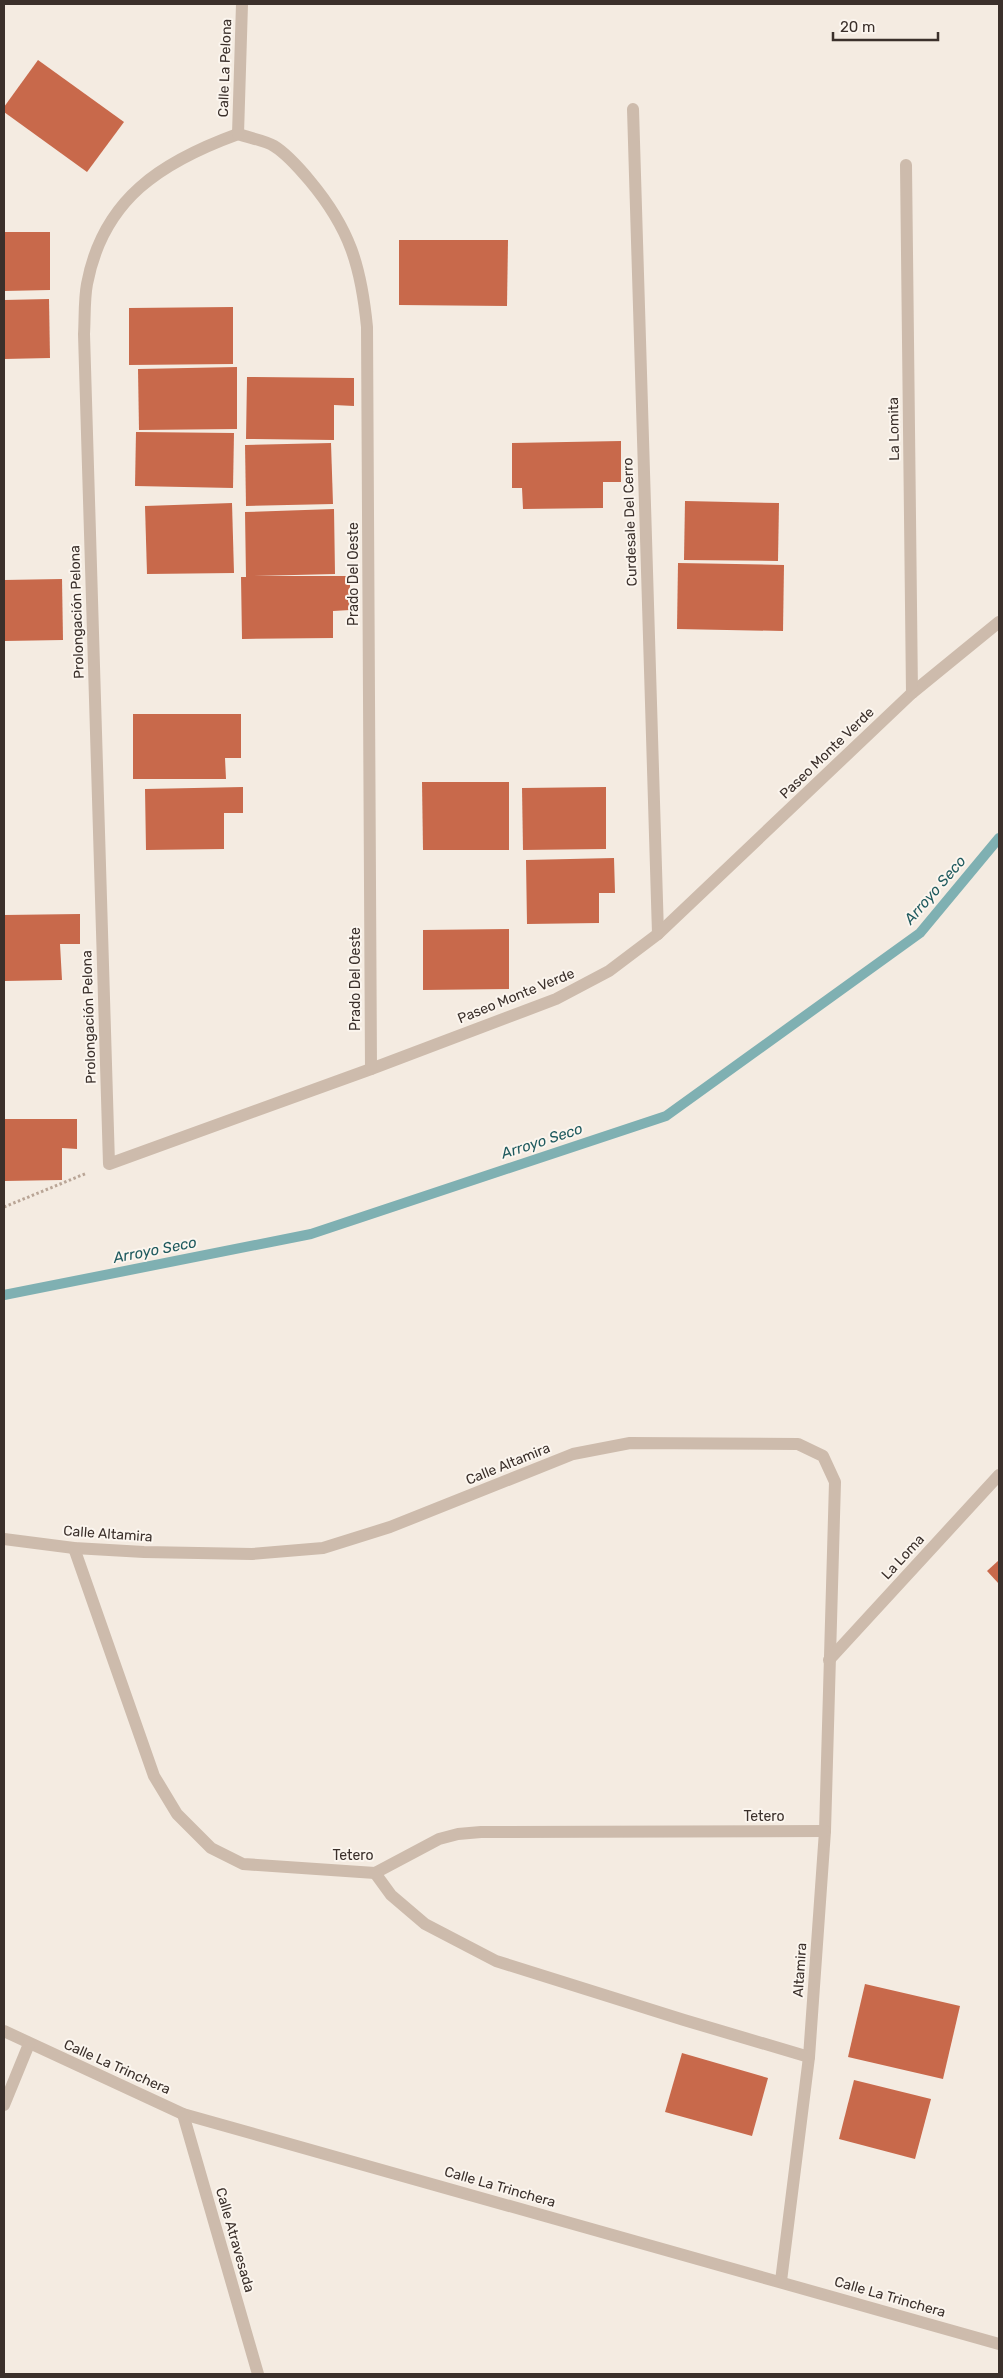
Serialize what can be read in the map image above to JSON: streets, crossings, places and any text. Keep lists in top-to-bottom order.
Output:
{
  "streets": {
    "street": [
      "Calle La Pelona",
      "La Lomita",
      "Curdesale Del Cerro",
      "Prado Del Oeste",
      "Prolongación Pelona",
      "Paseo Monte Verde",
      "Calle Altamira",
      "La Loma",
      "Tetero",
      "Altamira",
      "Calle La Trinchera",
      "Calle Atravesada"
    ]
  },
  "crossings": [
    ["Calle La Pelona", "Prado Del Oeste"],
    ["Calle La Pelona", "Prolongación Pelona"],
    ["La Lomita", "Paseo Monte Verde"],
    ["Curdesale Del Cerro", "Paseo Monte Verde"],
    ["Prado Del Oeste", "Prolongación Pelona"],
    ["Prado Del Oeste", "Paseo Monte Verde"],
    ["Prolongación Pelona", "Paseo Monte Verde"],
    ["Calle Altamira", "La Loma"],
    ["Calle Altamira", "Tetero"],
    ["Calle Altamira", "Altamira"],
    ["La Loma", "Altamira"],
    ["Tetero", "Altamira"],
    ["Altamira", "Calle La Trinchera"],
    ["Calle La Trinchera", "Calle Atravesada"]
  ],
  "water": ["Arroyo Seco"],
  "scale_bar": "20 m"
}
